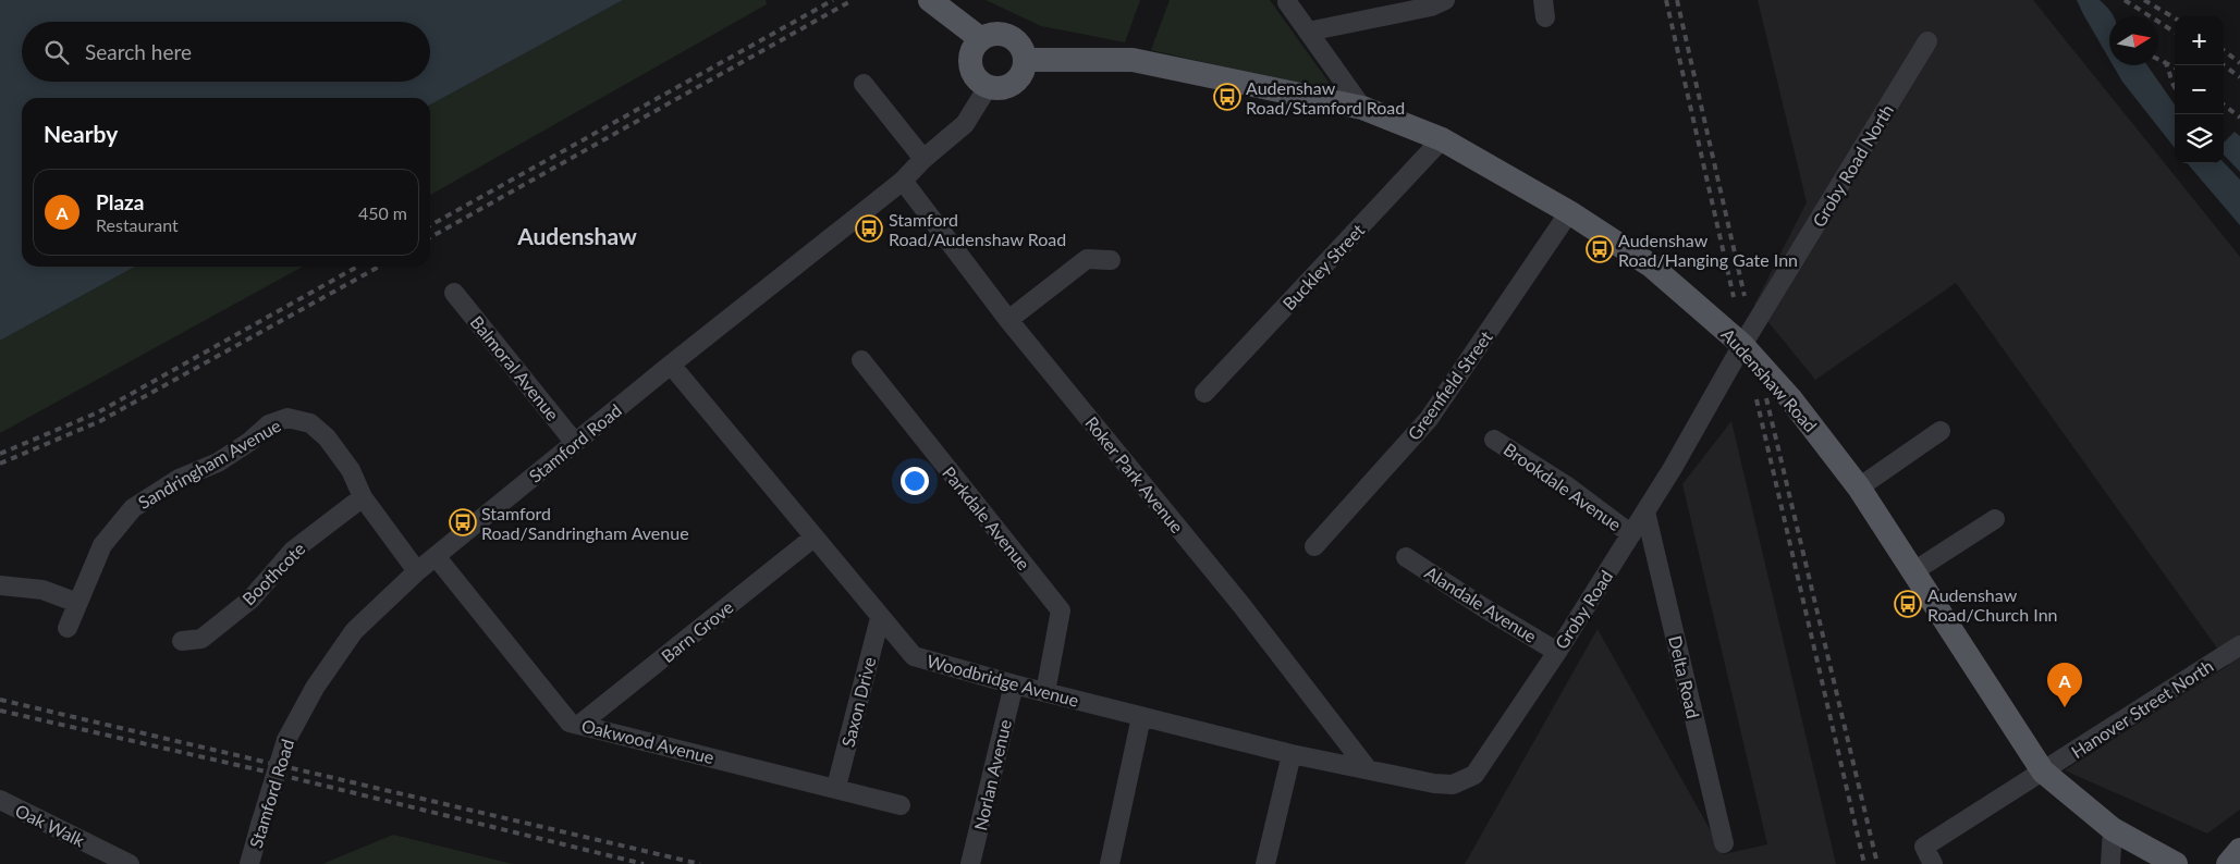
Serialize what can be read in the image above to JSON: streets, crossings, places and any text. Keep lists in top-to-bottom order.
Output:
{
  "streets": {
    "main road": ["Audenshaw Road"],
    "street": [
      "Groby Road North",
      "Buckley Street",
      "Balmoral Avenue",
      "Greenfield Street",
      "Stamford Road",
      "Sandringham Avenue",
      "Roker Park Avenue",
      "Brookdale Avenue",
      "Parkdale Avenue",
      "Boothcote",
      "Alandale Avenue",
      "Groby Road",
      "Barn Grove",
      "Delta Road",
      "Woodbridge Avenue",
      "Saxon Drive",
      "Hanover Street North",
      "Oakwood Avenue",
      "Norlan Avenue",
      "Oak Walk"
    ]
  },
  "crossings": [
    ["Groby Road North", "Audenshaw Road"],
    ["Groby Road North", "Groby Road"],
    ["Buckley Street", "Audenshaw Road"],
    ["Balmoral Avenue", "Stamford Road"],
    ["Audenshaw Road", "Greenfield Street"],
    ["Audenshaw Road", "Stamford Road"],
    ["Audenshaw Road", "Groby Road"],
    ["Audenshaw Road", "Hanover Street North"],
    ["Stamford Road", "Sandringham Avenue"],
    ["Stamford Road", "Roker Park Avenue"],
    ["Stamford Road", "Woodbridge Avenue"],
    ["Stamford Road", "Oakwood Avenue"],
    ["Sandringham Avenue", "Boothcote"],
    ["Roker Park Avenue", "Groby Road"],
    ["Roker Park Avenue", "Woodbridge Avenue"],
    ["Brookdale Avenue", "Groby Road"],
    ["Parkdale Avenue", "Woodbridge Avenue"],
    ["Alandale Avenue", "Groby Road"],
    ["Groby Road", "Delta Road"],
    ["Groby Road", "Woodbridge Avenue"],
    ["Barn Grove", "Woodbridge Avenue"],
    ["Barn Grove", "Oakwood Avenue"],
    ["Woodbridge Avenue", "Saxon Drive"],
    ["Woodbridge Avenue", "Norlan Avenue"],
    ["Saxon Drive", "Oakwood Avenue"]
  ],
  "districts": ["Audenshaw"],
  "places": {
    "bus stop": [
      "Audenshaw Road/Stamford Road",
      "Stamford Road/Audenshaw Road",
      "Audenshaw Road/Hanging Gate Inn",
      "Stamford Road/Sandringham Avenue",
      "Audenshaw Road/Church Inn"
    ]
  },
  "north": "right",
  "page": {
    "map_buttons": ["+", "−"],
    "search": "Search here",
    "heading": "Nearby",
    "list": [
      {
        "mark": "A",
        "name": "Plaza",
        "note": "Restaurant",
        "value": "450 m"
      }
    ],
    "pins": "A"
  }
}
